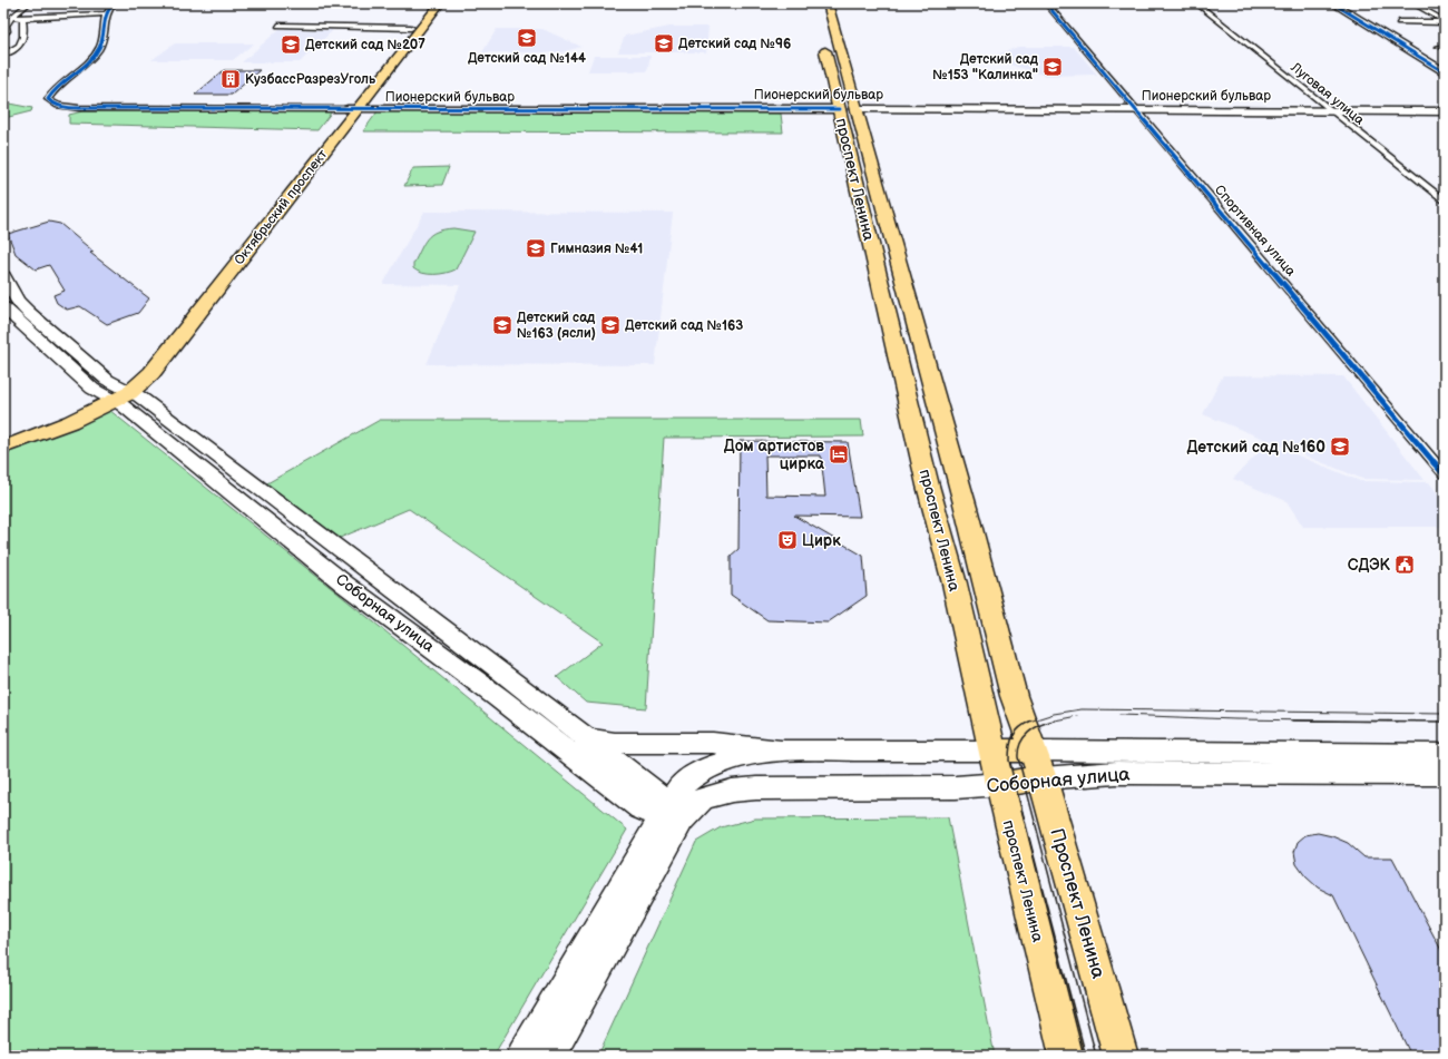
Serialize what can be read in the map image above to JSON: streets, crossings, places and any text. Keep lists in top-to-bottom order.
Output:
{
  "streets": {
    "main road": [
      "Пионерский бульвар",
      "проспект Ленина",
      "Октябрьский проспект",
      "Соборная улица",
      "Проспект Ленина"
    ],
    "street": ["Луговая улица", "Спортивная улица"]
  },
  "crossings": [
    ["Луговая улица", "Пионерский бульвар"],
    ["Пионерский бульвар", "проспект Ленина"],
    ["Пионерский бульвар", "Октябрьский проспект"],
    ["Пионерский бульвар", "Спортивная улица"],
    ["проспект Ленина", "Соборная улица"],
    ["проспект Ленина", "Проспект Ленина"],
    ["Октябрьский проспект", "Соборная улица"],
    ["Соборная улица", "Проспект Ленина"]
  ],
  "places": {
    "school or university": [
      "Детский сад №144",
      "Детский сад №96",
      "Детский сад №207",
      "Детский сад №153 \"Калинка\"",
      "Гимназия №41",
      "Детский сад №163 (ясли)",
      "Детский сад №163",
      "Детский сад №160"
    ],
    "building": ["КузбассРазрезУголь"],
    "hotel": ["Дом артистов цирка"],
    "theatre": ["Цирк"],
    "public building": ["СДЭК"]
  }
}
